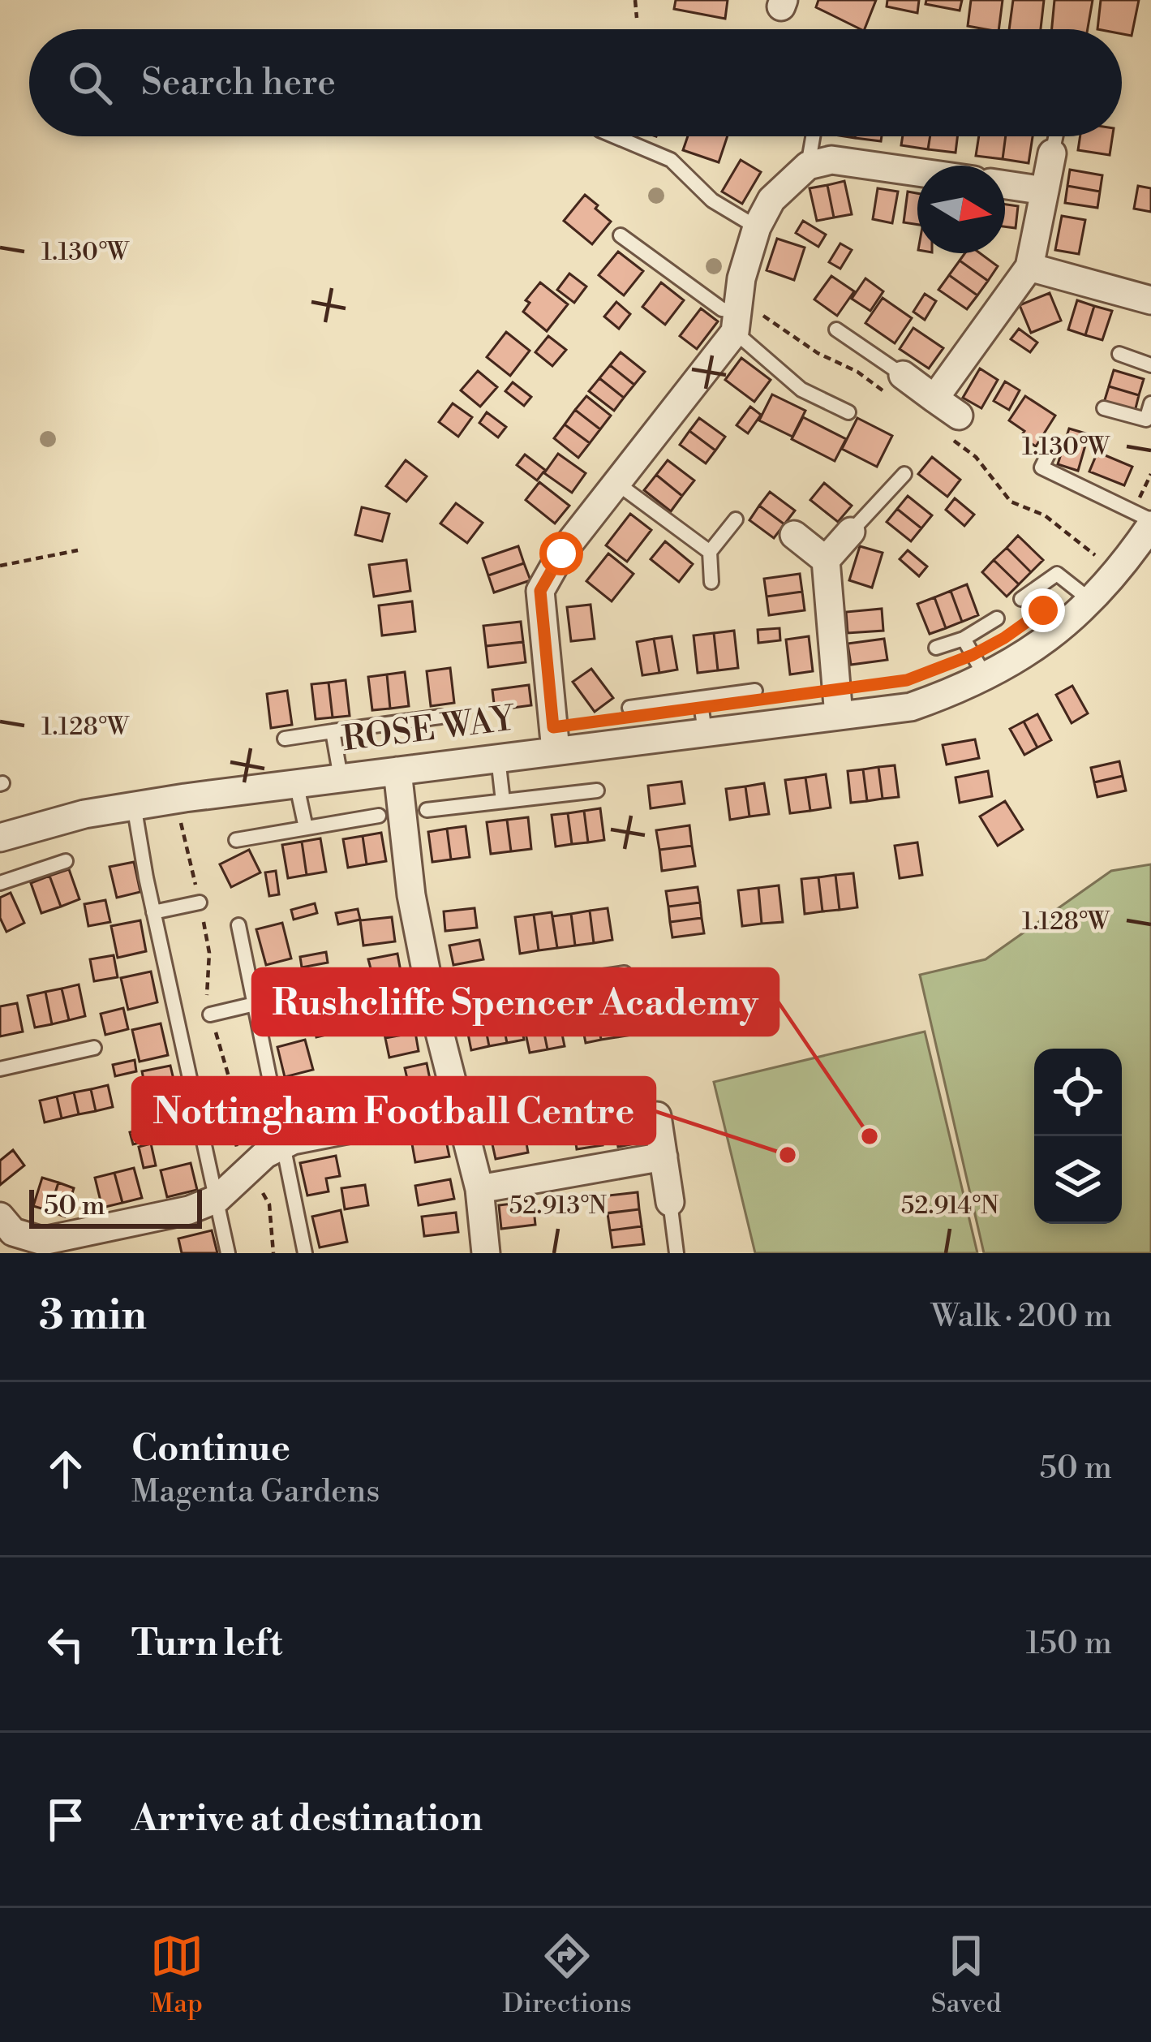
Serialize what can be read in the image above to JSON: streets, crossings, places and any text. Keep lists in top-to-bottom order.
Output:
{
  "streets": {
    "street": ["ROSE WAY"]
  },
  "places": ["Rushcliffe Spencer Academy", "Nottingham Football Centre"],
  "scale_bar": "50 m",
  "north": "right",
  "page": {
    "search": "Search here",
    "scale": "50 m",
    "heading": ["3 min", "Walk · 200 m"],
    "list": [
      ["Continue", "Magenta Gardens", "50 m"],
      ["Turn left", "150 m"],
      "Arrive at destination"
    ],
    "nav": ["Map", "Directions", "Saved"]
  },
  "coordinates": [
    "1.130°W",
    "1.128°W",
    "52.913°N",
    "52.914°N"
  ]
}
